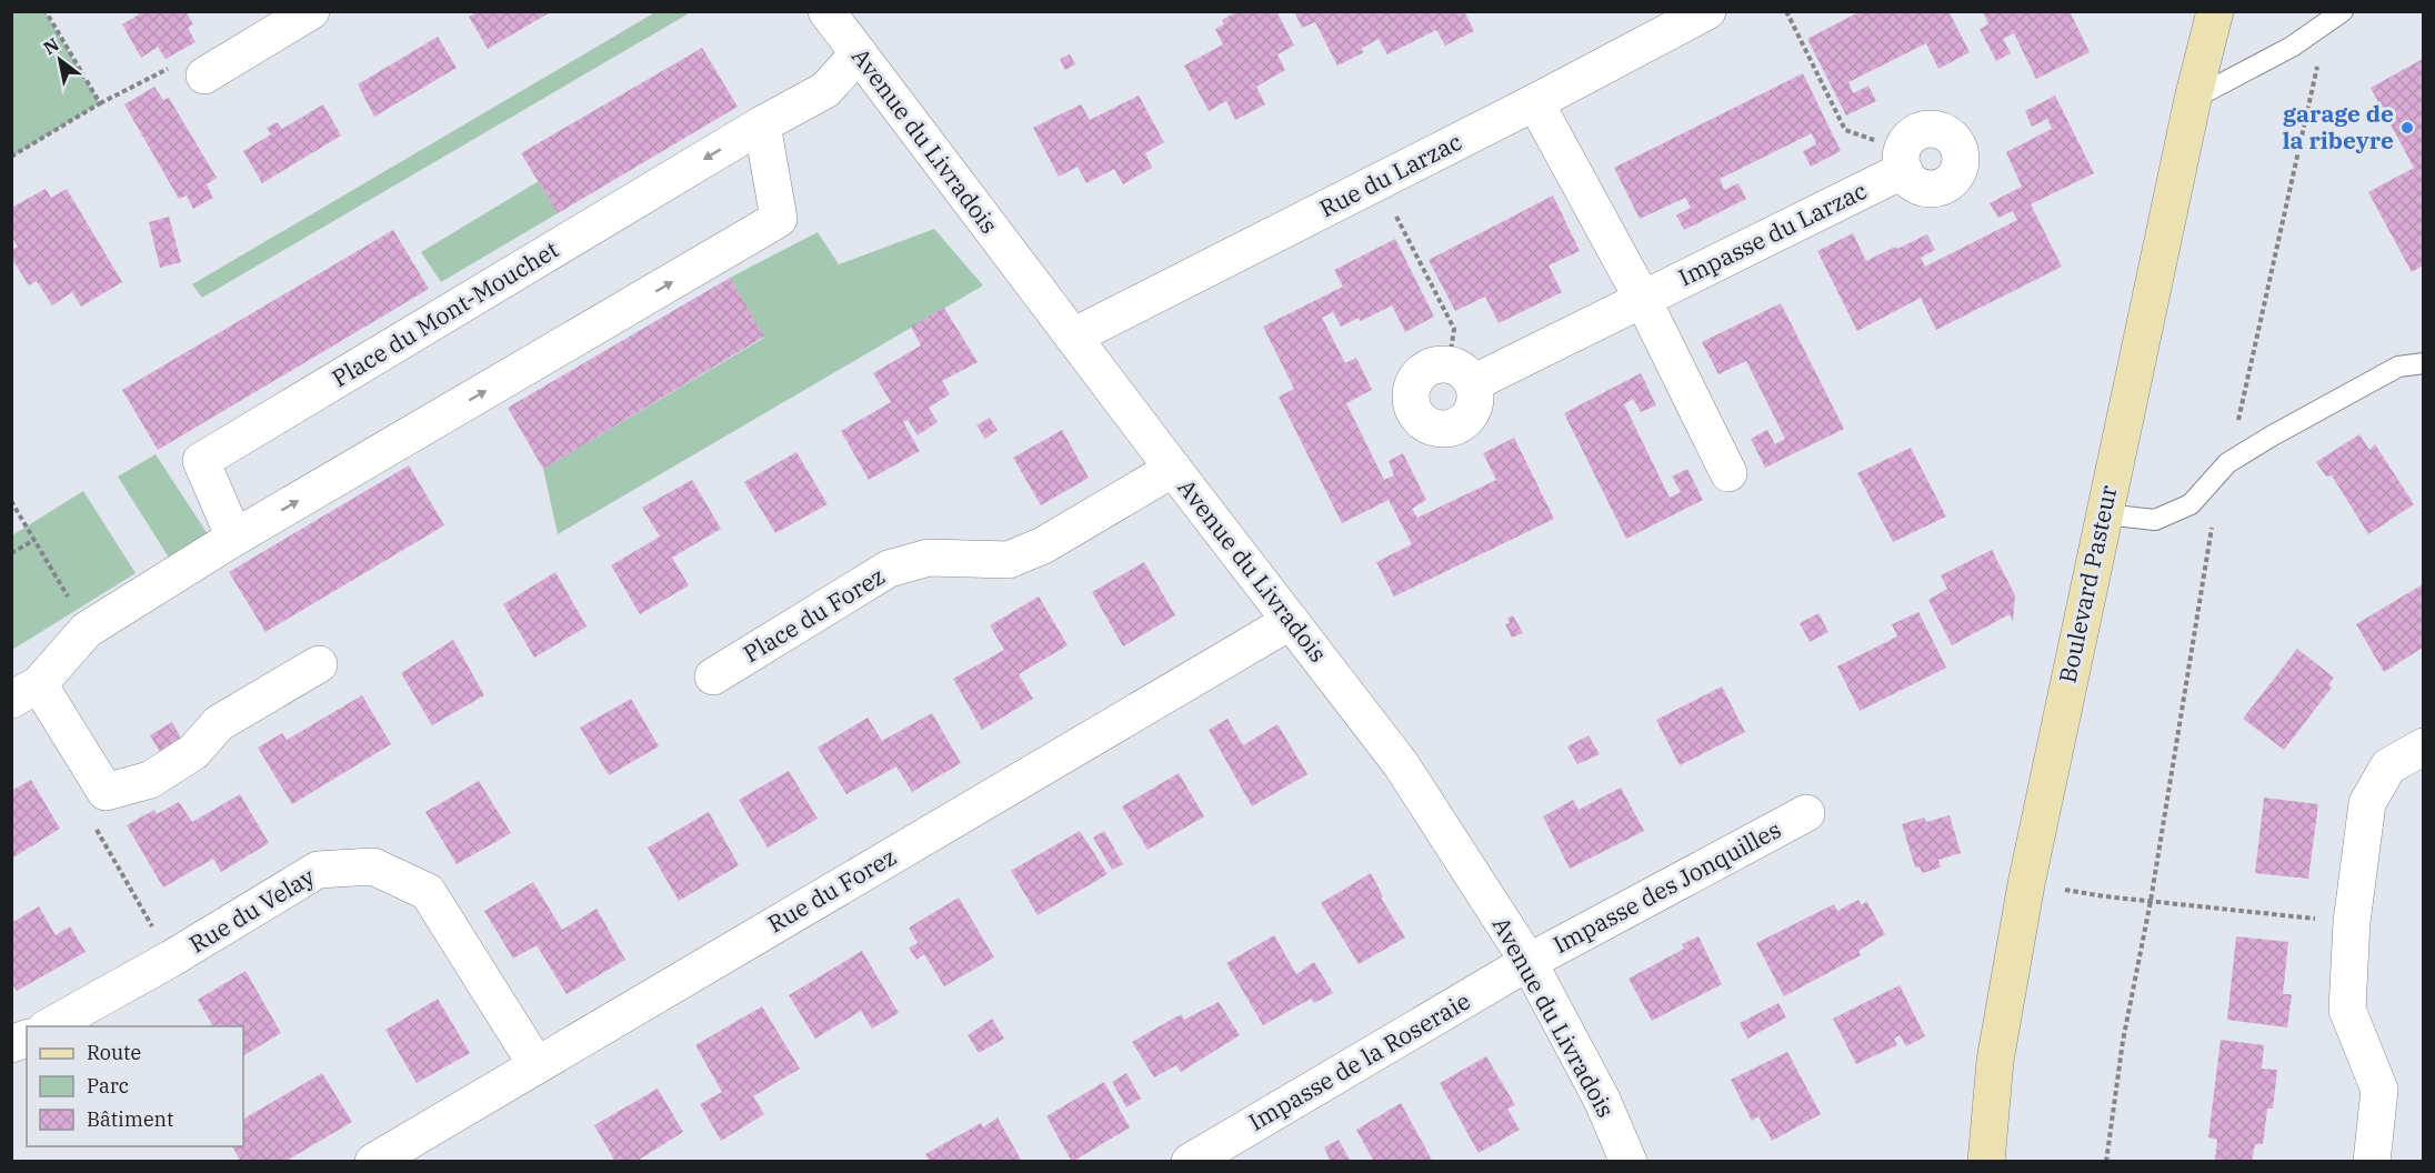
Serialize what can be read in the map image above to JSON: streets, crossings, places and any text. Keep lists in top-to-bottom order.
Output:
{
  "streets": {
    "main road": ["Boulevard Pasteur"],
    "street": [
      "Avenue du Livradois",
      "Rue du Larzac",
      "Impasse du Larzac",
      "Place du Mont-Mouchet",
      "Place du Forez",
      "Impasse des Jonquilles",
      "Rue du Forez",
      "Rue du Velay",
      "Impasse de la Roseraie"
    ]
  },
  "crossings": [
    ["Avenue du Livradois", "Rue du Larzac"],
    ["Avenue du Livradois", "Place du Mont-Mouchet"],
    ["Avenue du Livradois", "Place du Forez"],
    ["Avenue du Livradois", "Impasse des Jonquilles"],
    ["Avenue du Livradois", "Rue du Forez"],
    ["Avenue du Livradois", "Impasse de la Roseraie"],
    ["Impasse des Jonquilles", "Impasse de la Roseraie"],
    ["Rue du Forez", "Rue du Velay"]
  ],
  "places": ["garage de la ribeyre"],
  "legend": ["Route", "Parc", "Bâtiment"],
  "north": "top left"
}
